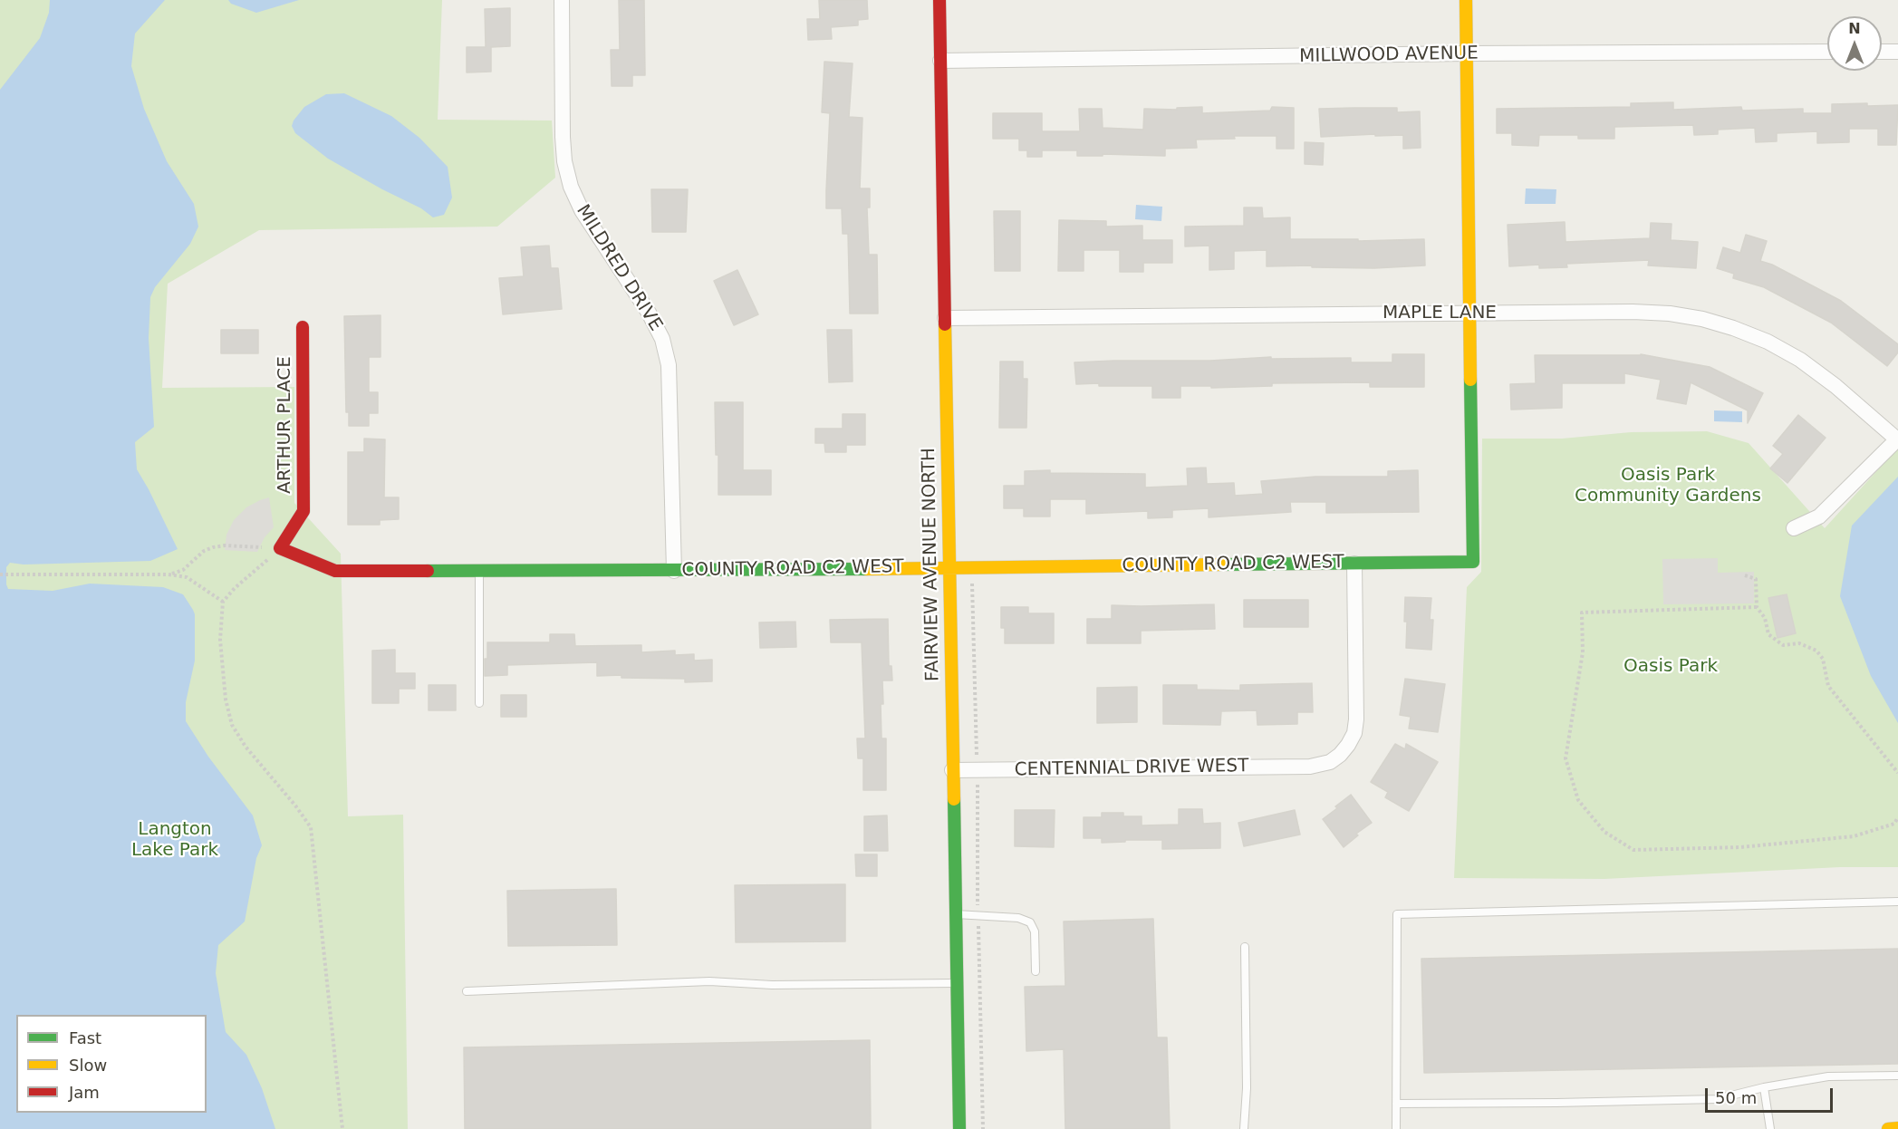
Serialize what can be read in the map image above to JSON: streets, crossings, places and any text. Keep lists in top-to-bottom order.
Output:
{
  "streets": {
    "street": [
      "MILLWOOD AVENUE",
      "MILDRED DRIVE",
      "MAPLE LANE",
      "ARTHUR PLACE",
      "FAIRVIEW AVENUE NORTH",
      "COUNTY ROAD C2 WEST",
      "CENTENNIAL DRIVE WEST"
    ]
  },
  "crossings": [
    ["MILLWOOD AVENUE", "FAIRVIEW AVENUE NORTH"],
    ["MILDRED DRIVE", "COUNTY ROAD C2 WEST"],
    ["MAPLE LANE", "FAIRVIEW AVENUE NORTH"],
    ["MAPLE LANE", "COUNTY ROAD C2 WEST"],
    ["ARTHUR PLACE", "COUNTY ROAD C2 WEST"],
    ["FAIRVIEW AVENUE NORTH", "COUNTY ROAD C2 WEST"],
    ["FAIRVIEW AVENUE NORTH", "CENTENNIAL DRIVE WEST"],
    ["COUNTY ROAD C2 WEST", "CENTENNIAL DRIVE WEST"]
  ],
  "parks": ["Oasis Park Community Gardens", "Oasis Park", "Langton Lake Park"],
  "legend": ["Fast", "Slow", "Jam"],
  "scale_bar": "50 m",
  "north": "top"
}
